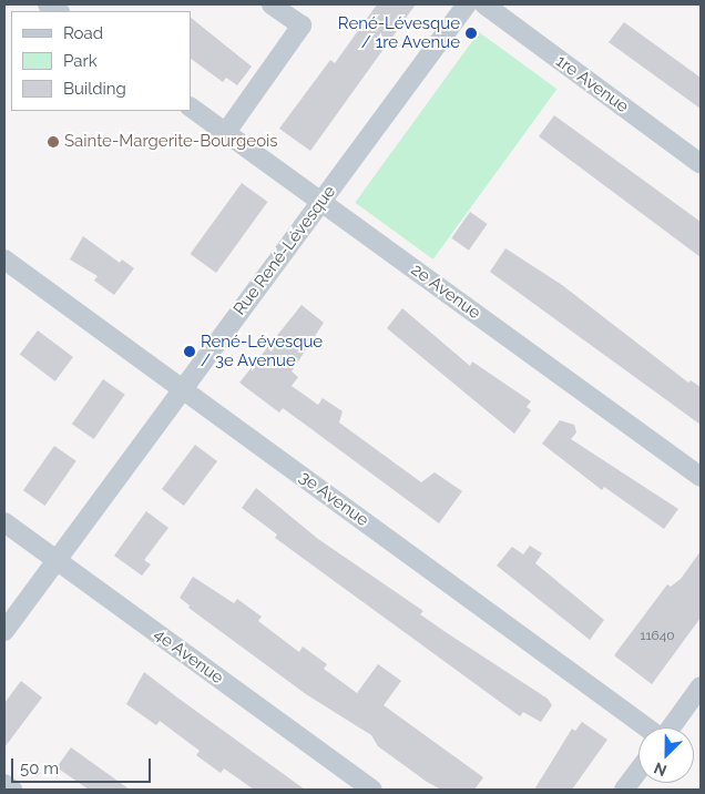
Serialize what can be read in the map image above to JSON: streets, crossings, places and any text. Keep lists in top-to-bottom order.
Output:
{
  "streets": {
    "street": [
      "1re Avenue",
      "Rue René-Lévesque",
      "2e Avenue",
      "3e Avenue",
      "4e Avenue"
    ]
  },
  "crossings": [
    ["Rue René-Lévesque", "2e Avenue"],
    ["Rue René-Lévesque", "3e Avenue"],
    ["Rue René-Lévesque", "4e Avenue"]
  ],
  "places": ["René-Lévesque / 1re Avenue", "Sainte-Margerite-Bourgeois", "René-Lévesque / 3e Avenue"],
  "house_numbers": ["11640"],
  "legend": ["Road", "Park", "Building"],
  "scale_bar": "50 m",
  "north": "bottom left"
}
